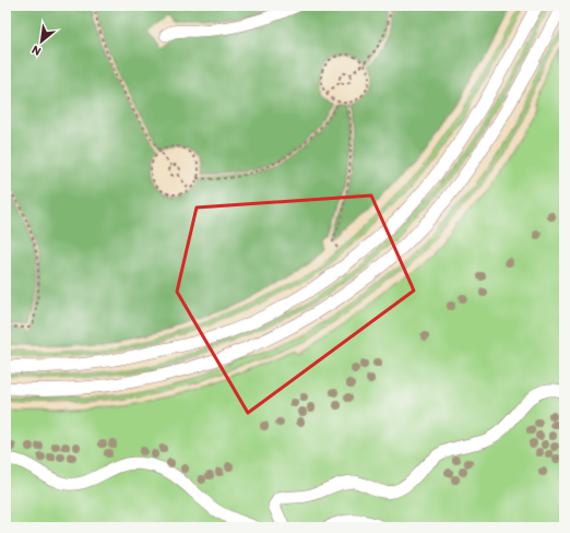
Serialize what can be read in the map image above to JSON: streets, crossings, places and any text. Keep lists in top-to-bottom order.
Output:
{
  "north": "bottom left"
}
